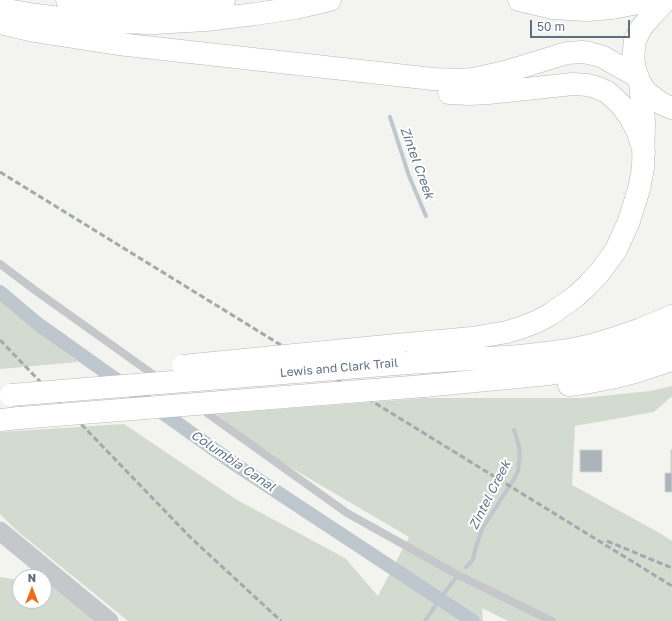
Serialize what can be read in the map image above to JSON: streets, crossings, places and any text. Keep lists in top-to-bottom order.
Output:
{
  "streets": {
    "highway": ["Lewis and Clark Trail"]
  },
  "water": ["Zintel Creek", "Columbia Canal"],
  "scale_bar": "50 m",
  "north": "top"
}
